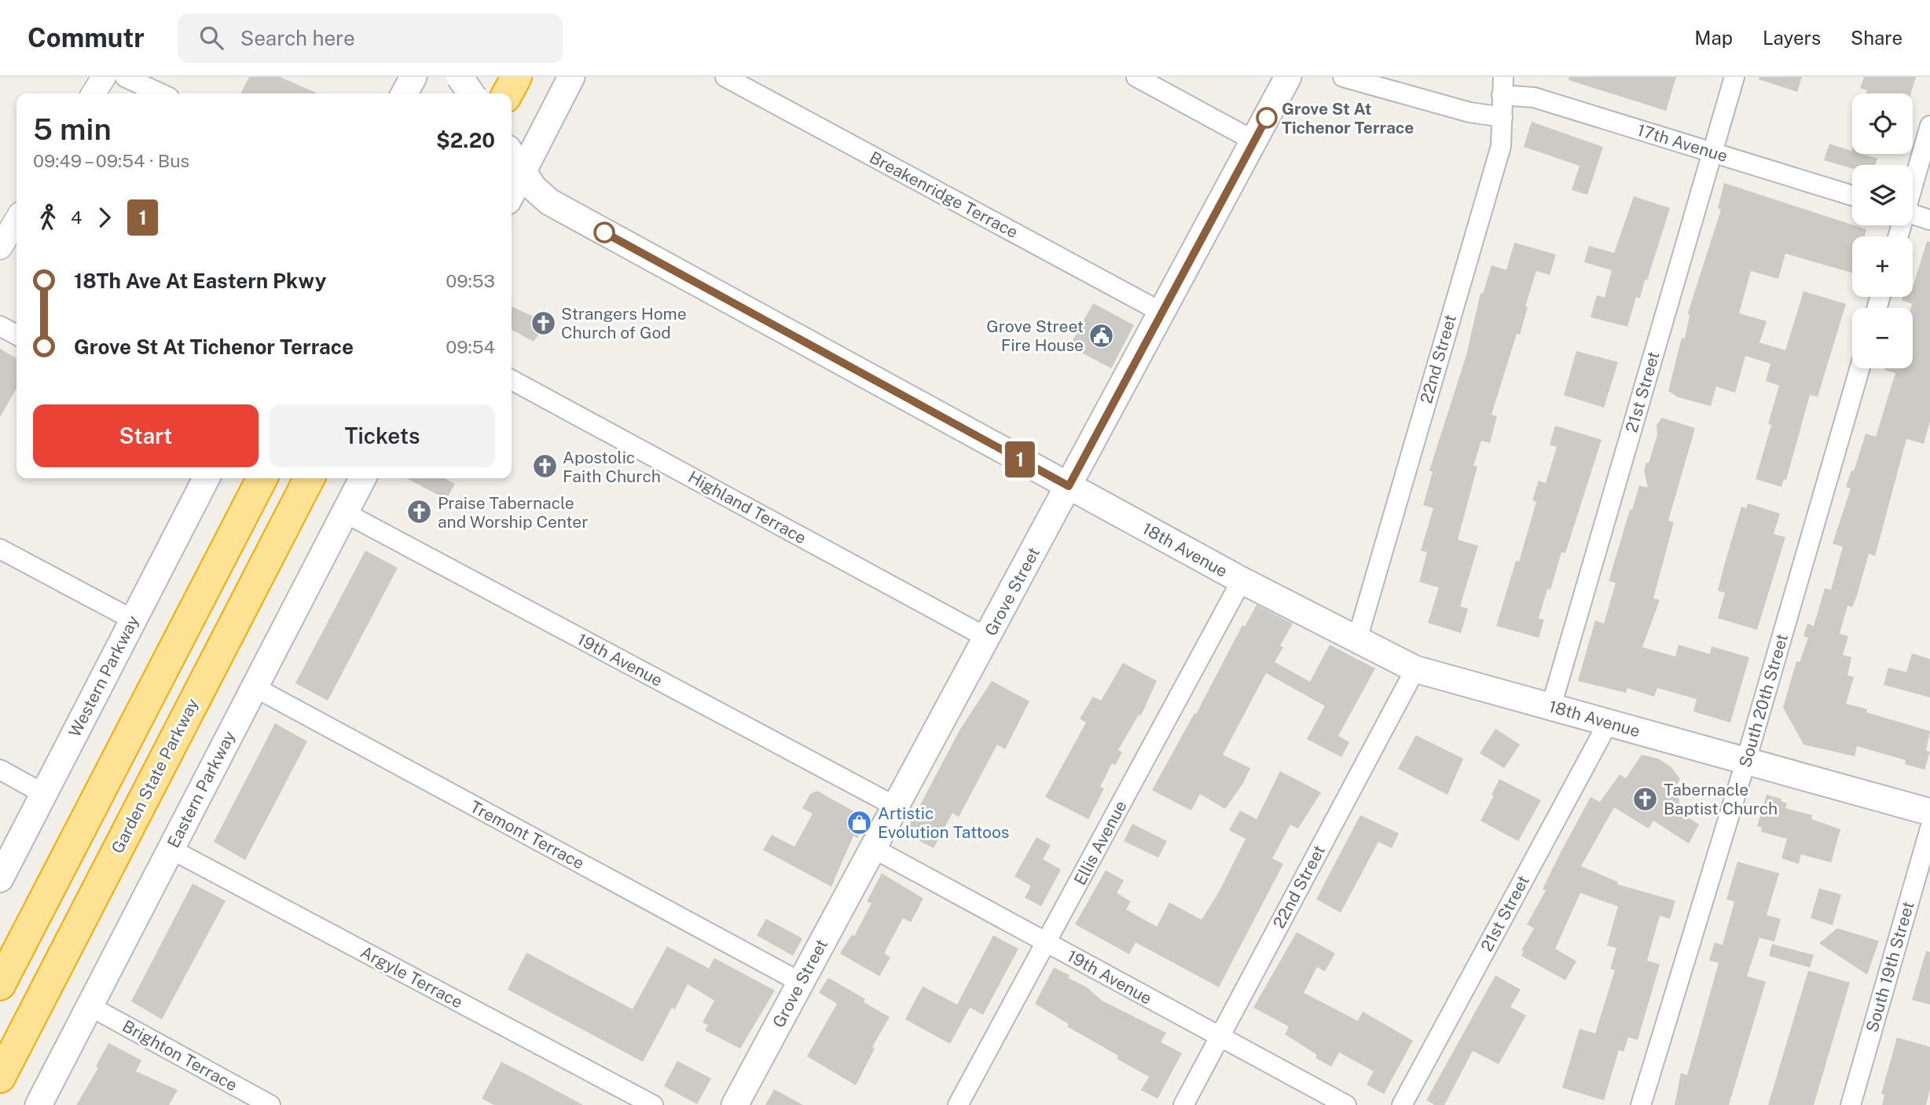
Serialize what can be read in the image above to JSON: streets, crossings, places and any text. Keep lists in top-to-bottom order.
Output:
{
  "streets": {
    "highway": ["Garden State Parkway"],
    "main road": [
      "18th Avenue",
      "Grove Street",
      "Western Parkway",
      "Eastern Parkway"
    ],
    "street": [
      "17th Avenue",
      "Breakenridge Terrace",
      "22nd Street",
      "21st Street",
      "Highland Terrace",
      "19th Avenue",
      "South 20th Street",
      "Tremont Terrace",
      "Ellis Avenue",
      "South 19th Street",
      "Argyle Terrace",
      "Brighton Terrace"
    ]
  },
  "crossings": [
    ["17th Avenue", "22nd Street"],
    ["17th Avenue", "21st Street"],
    ["Breakenridge Terrace", "Grove Street"],
    ["22nd Street", "18th Avenue"],
    ["22nd Street", "19th Avenue"],
    ["21st Street", "18th Avenue"],
    ["Highland Terrace", "Grove Street"],
    ["18th Avenue", "Grove Street"],
    ["18th Avenue", "South 20th Street"],
    ["18th Avenue", "Ellis Avenue"],
    ["Grove Street", "19th Avenue"],
    ["Grove Street", "Tremont Terrace"],
    ["19th Avenue", "Eastern Parkway"],
    ["19th Avenue", "Ellis Avenue"],
    ["Eastern Parkway", "Tremont Terrace"],
    ["Eastern Parkway", "Argyle Terrace"],
    ["Eastern Parkway", "Brighton Terrace"]
  ],
  "places": {
    "other": ["Grove St At Tichenor Terrace"],
    "church": [
      "Strangers Home Church of God",
      "Apostolic Faith Church",
      "Praise Tabernacle and Worship Center",
      "Tabernacle Baptist Church"
    ],
    "public building": ["Grove Street Fire House"],
    "shop": ["Artistic Evolution Tattoos"]
  },
  "lines": ["bus line 1"],
  "page": {
    "header": "Commutr",
    "search": "Search here",
    "nav": ["Map", "Layers", "Share"],
    "on_map": "1",
    "map_buttons": ["+", "−"],
    "heading": ["5 min", "09:49 – 09:54 · Bus", "$2.20"],
    "legs": ["4", "1"],
    "list": [
      {
        "name": "18Th Ave At Eastern Pkwy",
        "value": "09:53"
      },
      {
        "name": "Grove St At Tichenor Terrace",
        "value": "09:54"
      }
    ],
    "buttons": ["Start", "Tickets"]
  }
}
